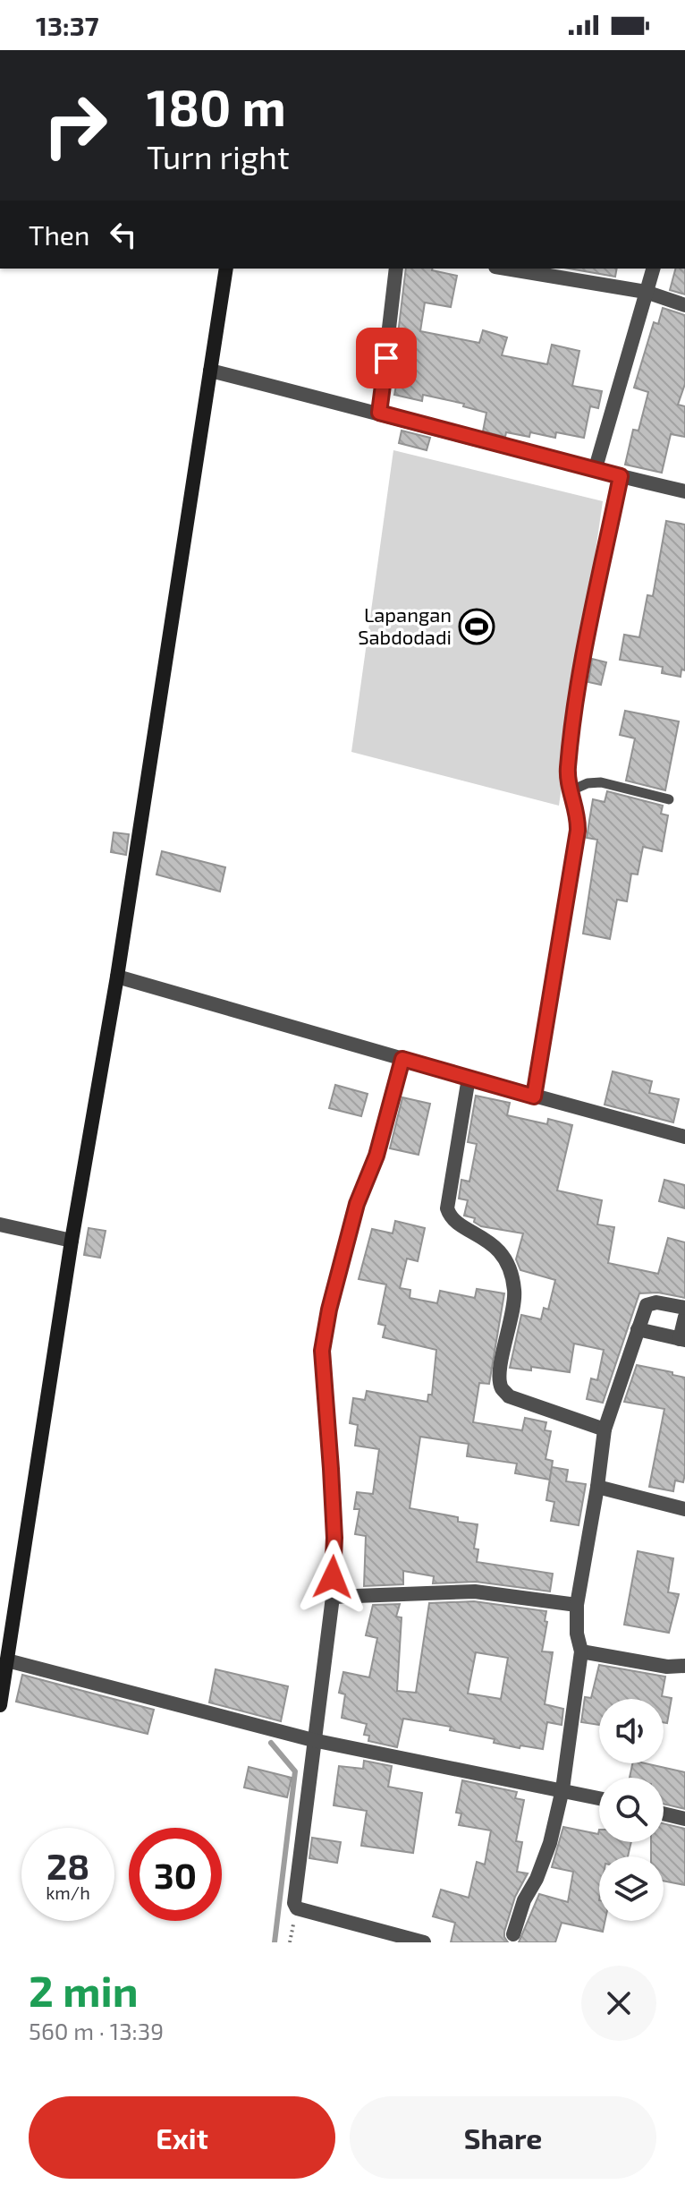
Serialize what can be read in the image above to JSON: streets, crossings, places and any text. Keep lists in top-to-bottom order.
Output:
{
  "places": {
    "sports": ["Lapangan Sabdodadi"]
  },
  "page": {
    "status": "13:37",
    "turn": ["180 m", "Turn right"],
    "then": "Then",
    "speed": "28 km/h",
    "limit": "30",
    "heading": ["2 min", "560 m · 13:39"],
    "buttons": ["Exit", "Share"]
  }
}
